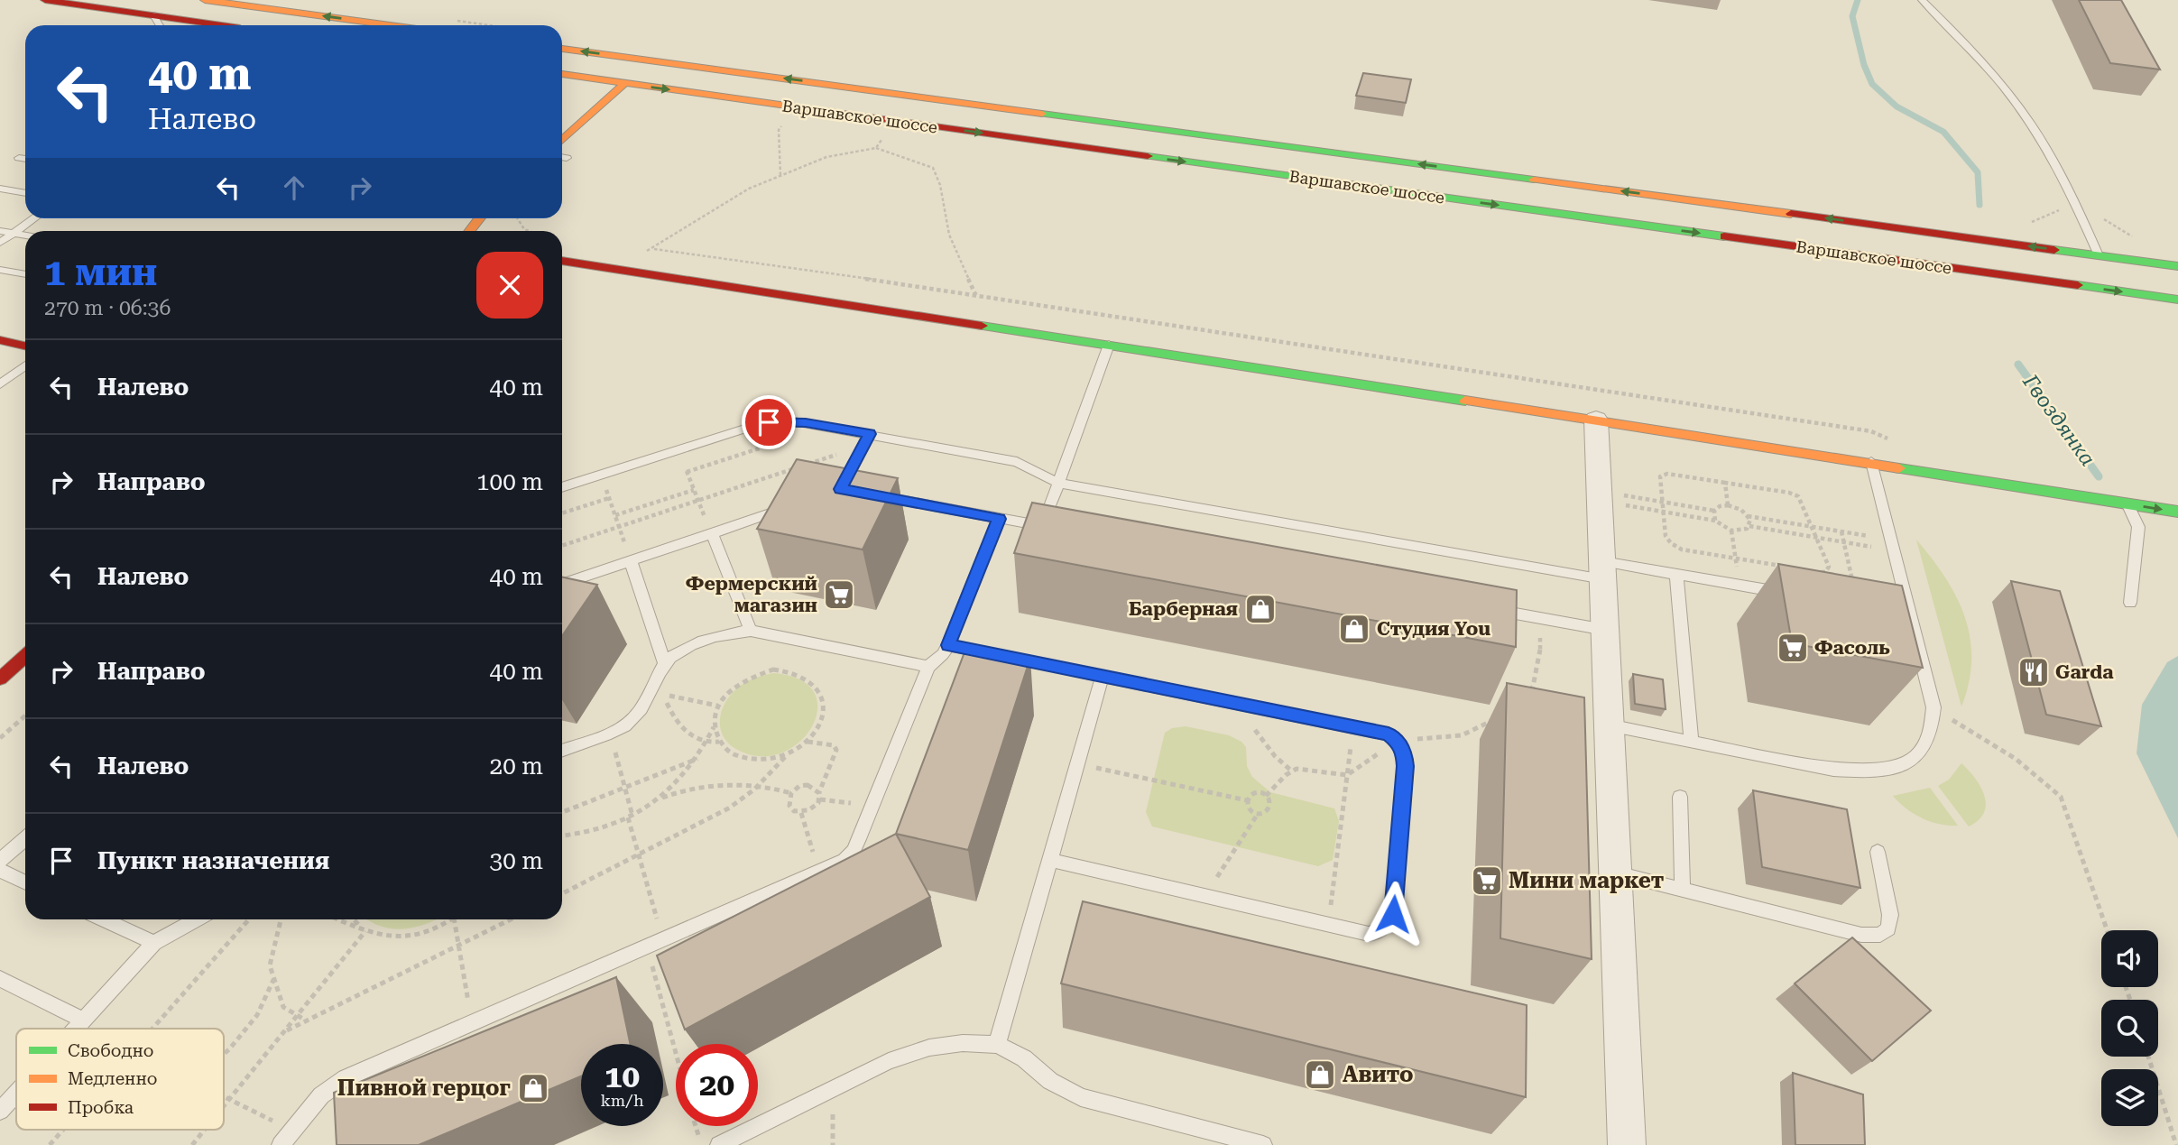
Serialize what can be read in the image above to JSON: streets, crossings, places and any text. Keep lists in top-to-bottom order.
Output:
{
  "streets": {
    "main road": ["Варшавское шоссе"]
  },
  "water": ["Гвоздянка"],
  "places": {
    "supermarket": ["Фермерский магазин", "Фасоль", "Мини маркет"],
    "shop": [
      "Барберная",
      "Студия You",
      "Авито",
      "Пивной герцог"
    ],
    "restaurant": ["Garda"]
  },
  "legend": ["Свободно", "Медленно", "Пробка"],
  "page": {
    "turn": ["40 m", "Налево"],
    "heading": ["1 мин", "270 m · 06:36"],
    "list": [
      {
        "name": "Налево",
        "value": "40 m"
      },
      {
        "name": "Направо",
        "value": "100 m"
      },
      {
        "name": "Налево",
        "value": "40 m"
      },
      {
        "name": "Направо",
        "value": "40 m"
      },
      {
        "name": "Налево",
        "value": "20 m"
      },
      {
        "name": "Пункт назначения",
        "value": "30 m"
      }
    ],
    "speed": "10 km/h",
    "limit": "20"
  }
}
